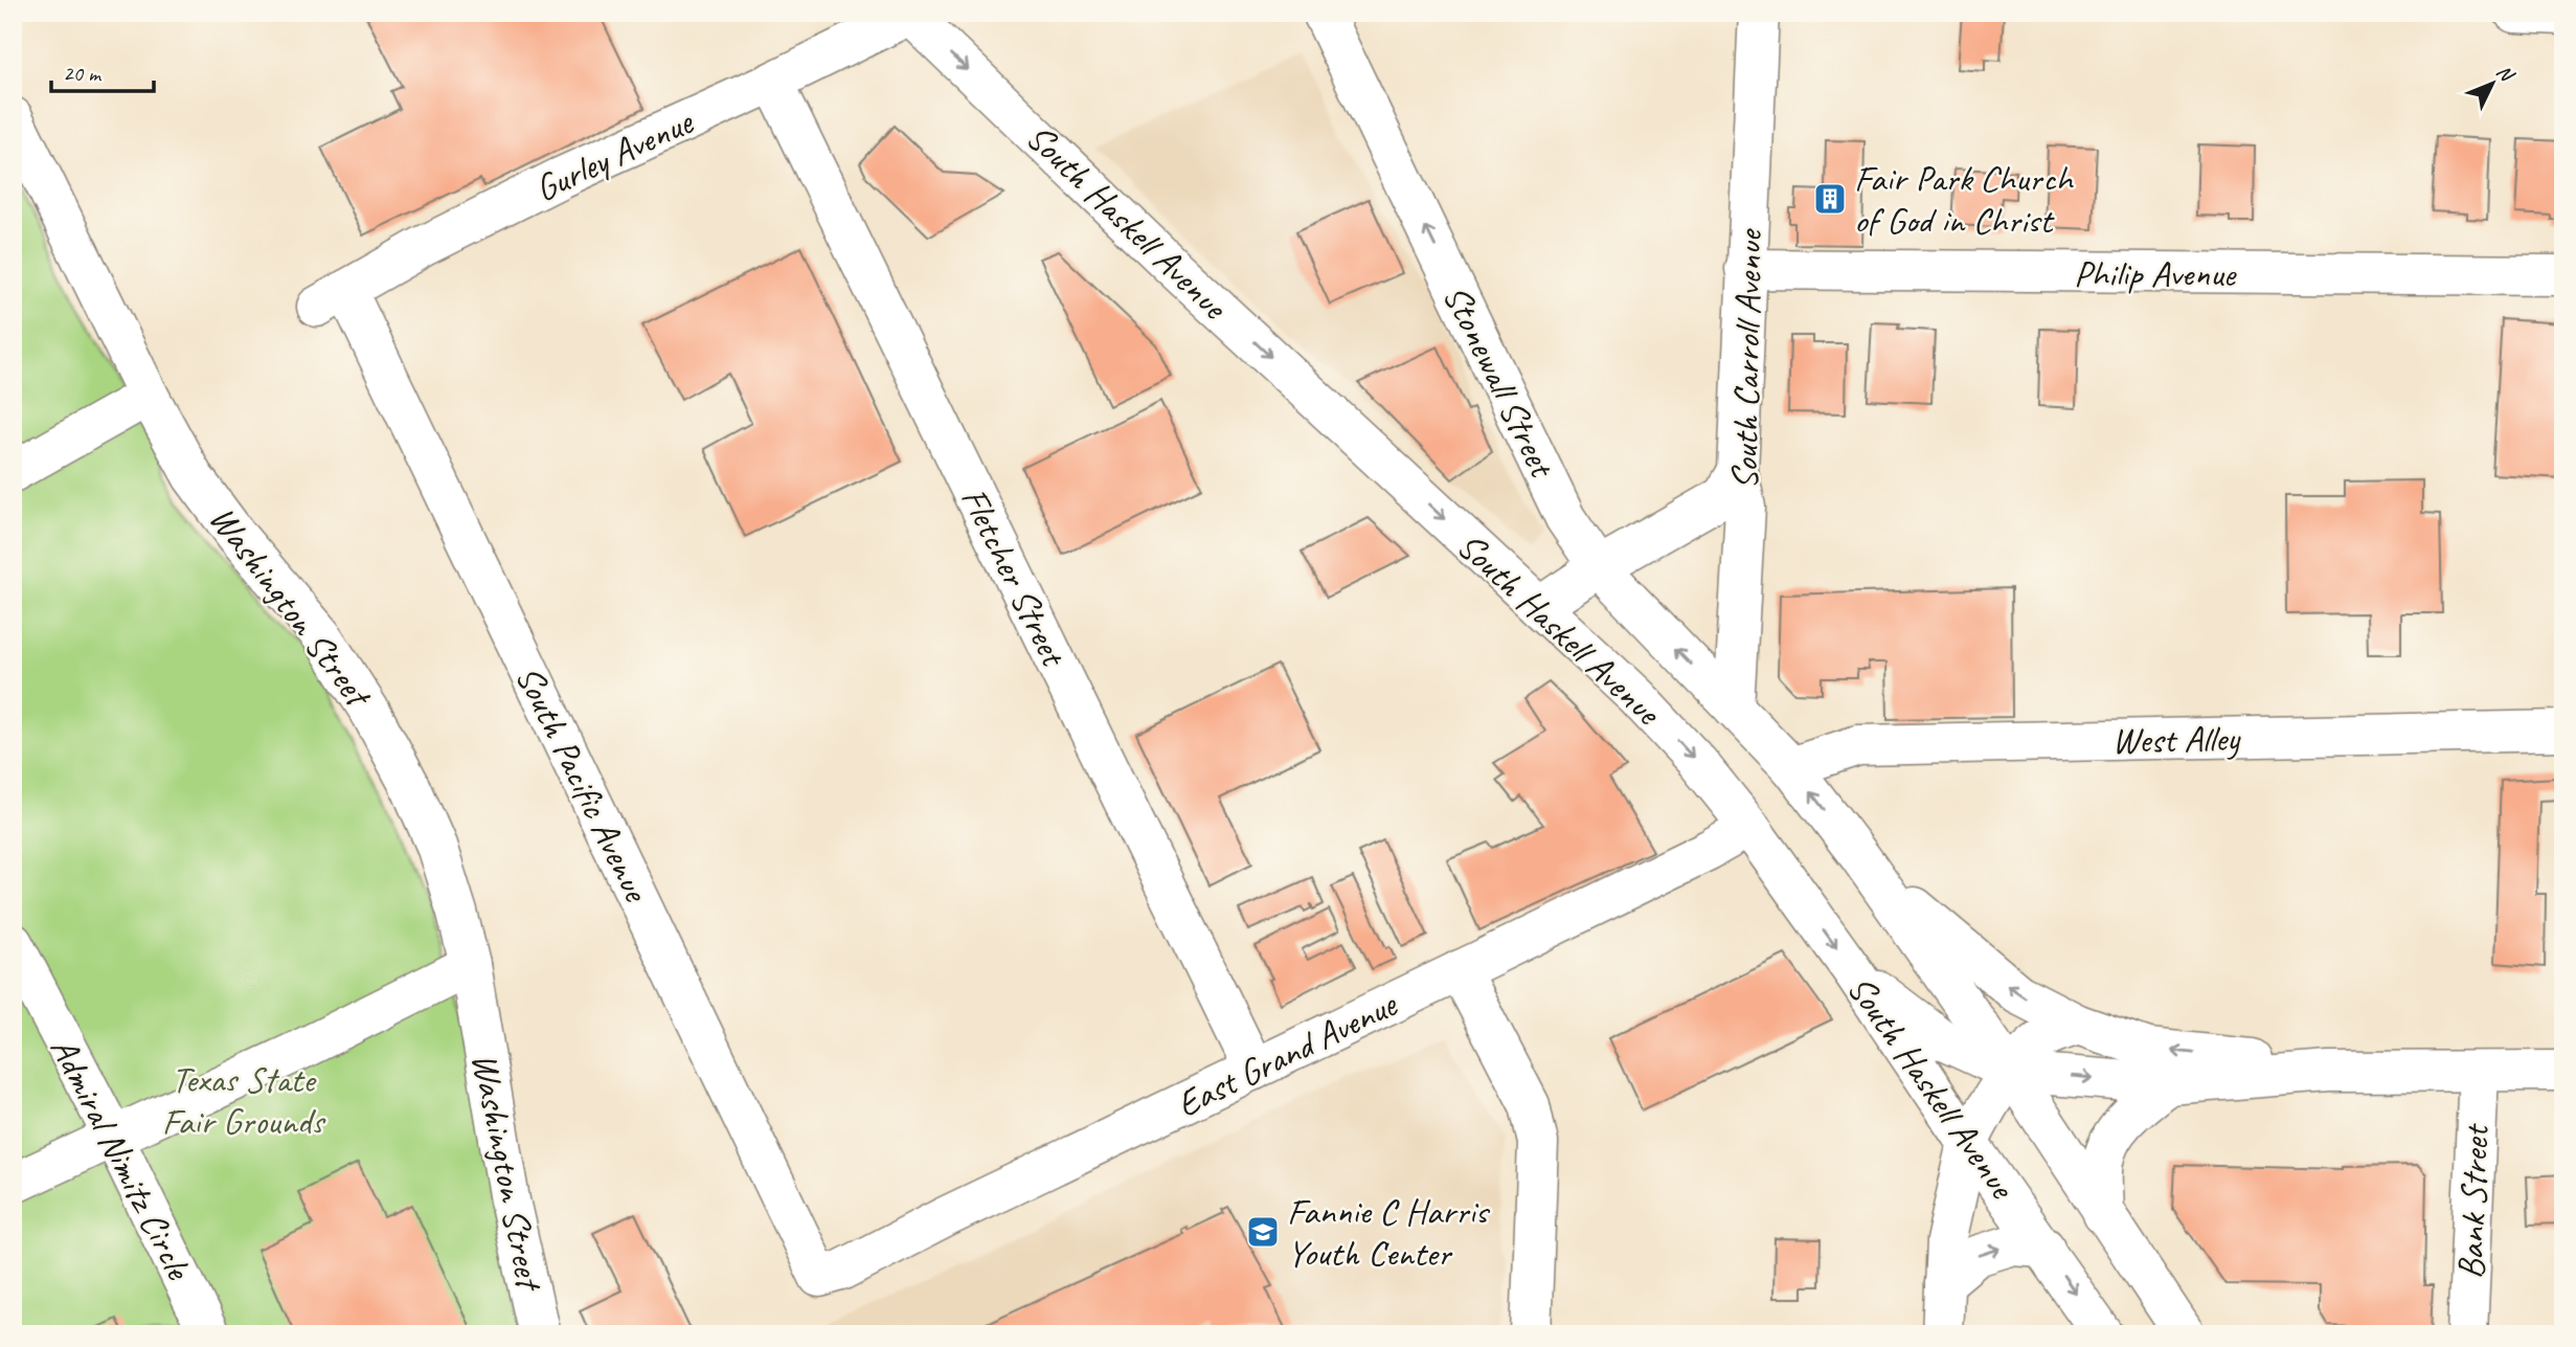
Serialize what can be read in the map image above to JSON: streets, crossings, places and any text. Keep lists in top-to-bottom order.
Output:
{
  "streets": {
    "street": [
      "Gurley Avenue",
      "South Haskell Avenue",
      "Philip Avenue",
      "South Carroll Avenue",
      "Stonewall Street",
      "Fletcher Street",
      "Washington Street",
      "West Alley",
      "South Pacific Avenue",
      "East Grand Avenue",
      "Admiral Nimitz Circle",
      "Bank Street"
    ]
  },
  "crossings": [
    ["Gurley Avenue", "South Haskell Avenue"],
    ["Gurley Avenue", "Fletcher Street"],
    ["Gurley Avenue", "South Pacific Avenue"],
    ["South Haskell Avenue", "South Carroll Avenue"],
    ["South Haskell Avenue", "Stonewall Street"],
    ["South Haskell Avenue", "West Alley"],
    ["South Haskell Avenue", "East Grand Avenue"],
    ["Philip Avenue", "South Carroll Avenue"],
    ["South Carroll Avenue", "Stonewall Street"],
    ["Fletcher Street", "East Grand Avenue"],
    ["South Pacific Avenue", "East Grand Avenue"]
  ],
  "one_way": ["South Haskell Avenue", "Stonewall Street"],
  "parks": ["Texas State Fair Grounds"],
  "places": {
    "building": ["Fair Park Church of God in Christ"],
    "school or university": ["Fannie C Harris Youth Center"]
  },
  "scale_bar": "20 m",
  "north": "top right"
}
